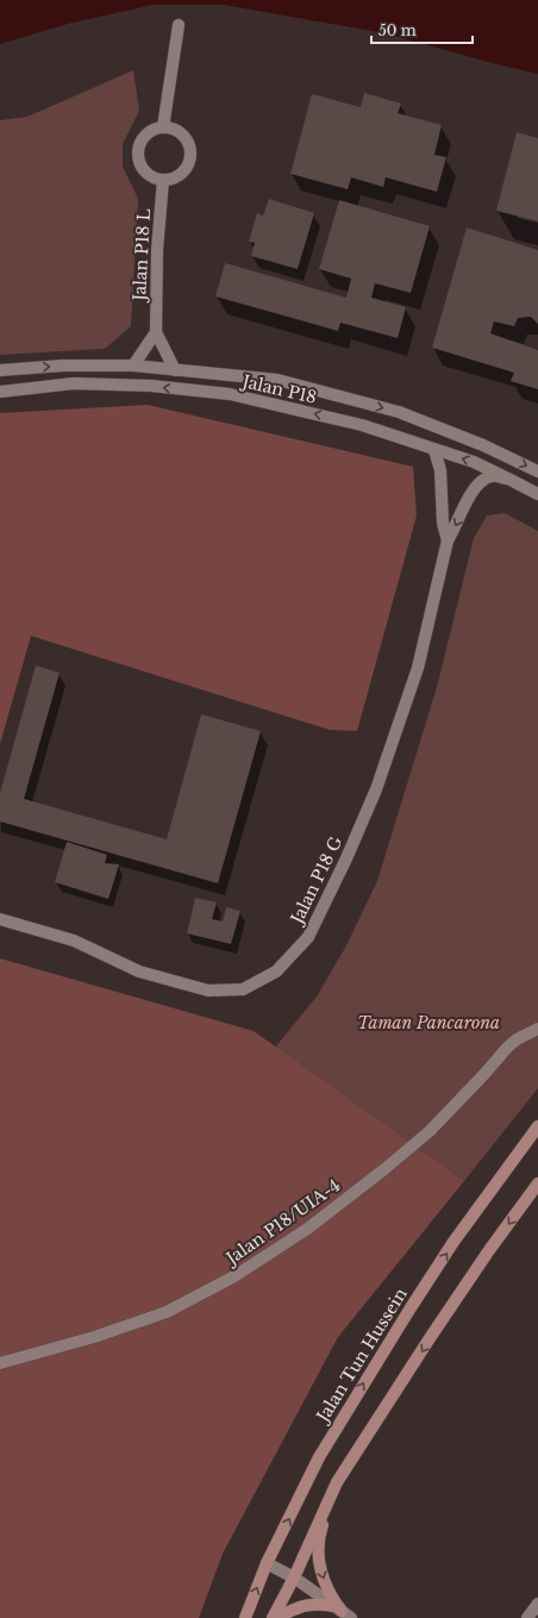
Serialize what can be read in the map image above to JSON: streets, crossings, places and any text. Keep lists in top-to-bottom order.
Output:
{
  "streets": {
    "main road": ["Jalan Tun Hussein"],
    "street": [
      "Jalan P18 L",
      "Jalan P18",
      "Jalan P18 G",
      "Jalan P18/UIA-4"
    ]
  },
  "crossings": [
    ["Jalan P18 L", "Jalan P18"],
    ["Jalan P18", "Jalan P18 G"]
  ],
  "parks": ["Taman Pancarona"],
  "scale_bar": "50 m"
}
